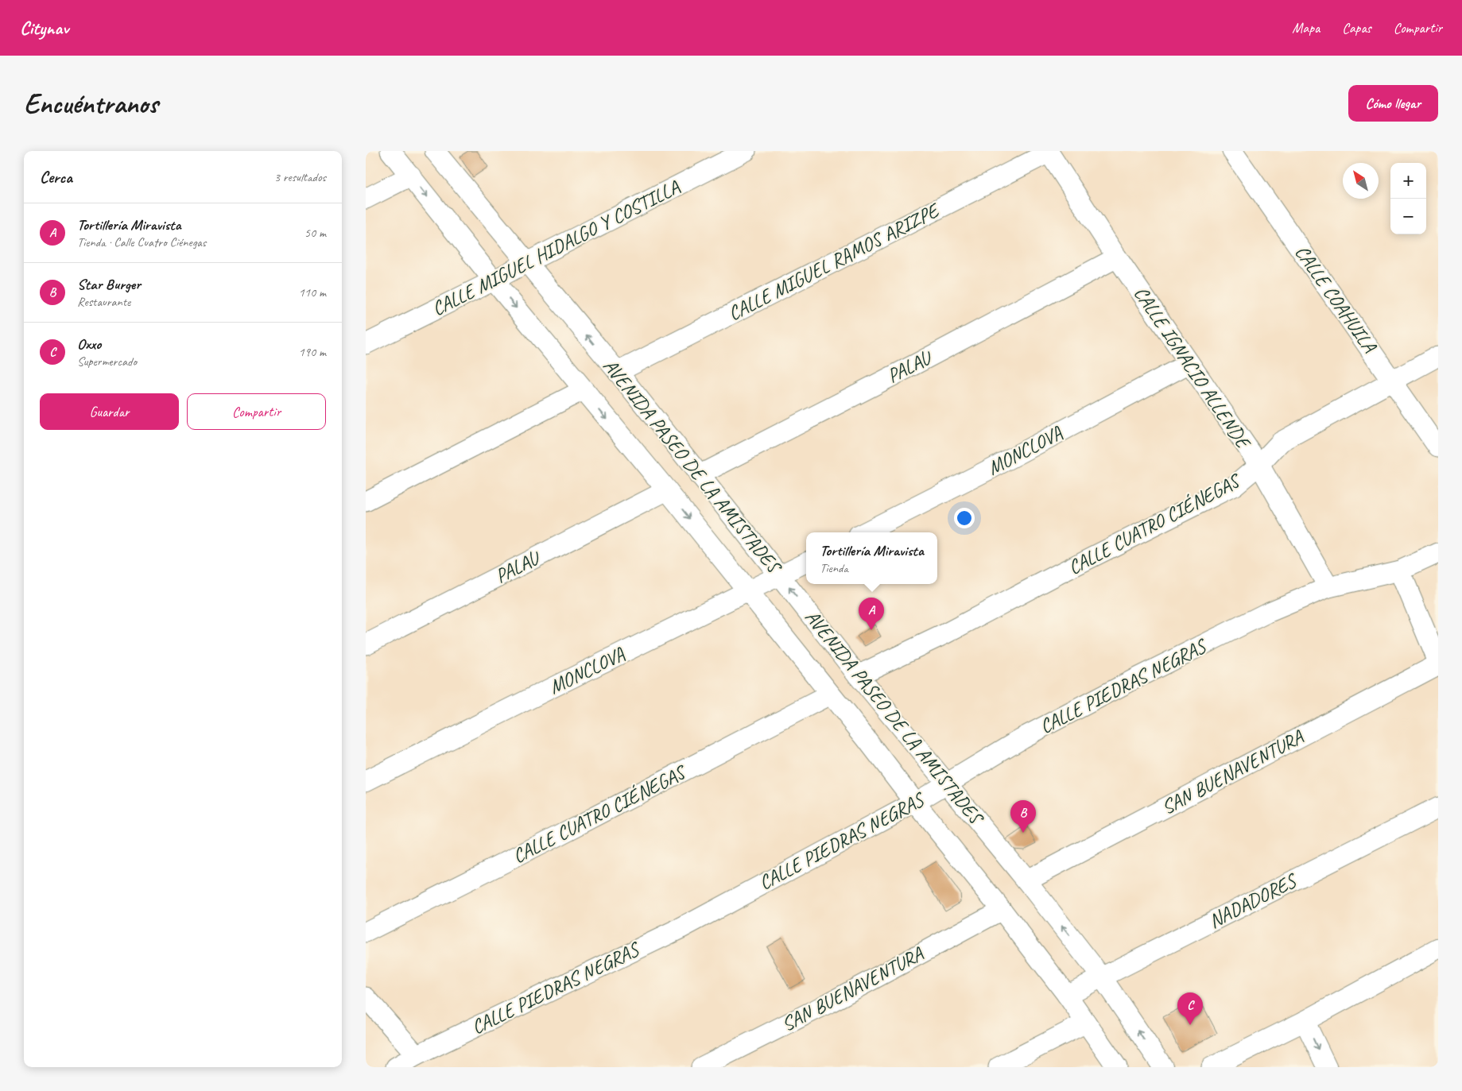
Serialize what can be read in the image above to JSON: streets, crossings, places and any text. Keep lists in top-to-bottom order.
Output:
{
  "streets": {
    "street": [
      "CALLE MIGUEL HIDALGO Y COSTILLA",
      "CALLE MIGUEL RAMOS ARIZPE",
      "CALLE COAHUILA",
      "PALAU",
      "CALLE IGNACIO ALLENDE",
      "MONCLOVA",
      "AVENIDA PASEO DE LA AMISTADES",
      "CALLE CUATRO CIÉNEGAS",
      "CALLE PIEDRAS NEGRAS",
      "SAN BUENAVENTURA",
      "NADADORES"
    ]
  },
  "crossings": [
    ["CALLE MIGUEL HIDALGO Y COSTILLA", "AVENIDA PASEO DE LA AMISTADES"],
    ["CALLE MIGUEL RAMOS ARIZPE", "CALLE IGNACIO ALLENDE"],
    ["CALLE MIGUEL RAMOS ARIZPE", "AVENIDA PASEO DE LA AMISTADES"],
    ["CALLE COAHUILA", "CALLE CUATRO CIÉNEGAS"],
    ["PALAU", "CALLE IGNACIO ALLENDE"],
    ["PALAU", "AVENIDA PASEO DE LA AMISTADES"],
    ["CALLE IGNACIO ALLENDE", "MONCLOVA"],
    ["CALLE IGNACIO ALLENDE", "CALLE CUATRO CIÉNEGAS"],
    ["CALLE IGNACIO ALLENDE", "CALLE PIEDRAS NEGRAS"],
    ["MONCLOVA", "AVENIDA PASEO DE LA AMISTADES"],
    ["AVENIDA PASEO DE LA AMISTADES", "CALLE CUATRO CIÉNEGAS"],
    ["AVENIDA PASEO DE LA AMISTADES", "CALLE PIEDRAS NEGRAS"],
    ["AVENIDA PASEO DE LA AMISTADES", "SAN BUENAVENTURA"],
    ["AVENIDA PASEO DE LA AMISTADES", "NADADORES"]
  ],
  "north": "top left",
  "page": {
    "header": "Citynav",
    "nav": ["Mapa", "Capas", "Compartir"],
    "buttons": [
      "Cómo llegar",
      ["Guardar", "Compartir"]
    ],
    "title": "Encuéntranos",
    "heading": ["Cerca", "3 resultados"],
    "map_buttons": ["+", "−"],
    "list": [
      {
        "mark": "A",
        "name": "Tortillería Miravista",
        "note": "Tienda · Calle Cuatro Ciénegas",
        "value": "50 m"
      },
      {
        "mark": "B",
        "name": "Star Burger",
        "note": "Restaurante",
        "value": "110 m"
      },
      {
        "mark": "C",
        "name": "Oxxo",
        "note": "Supermercado",
        "value": "190 m"
      }
    ],
    "popup": ["Tortillería Miravista", "Tienda"],
    "pins": ["A", "B", "C"]
  }
}
